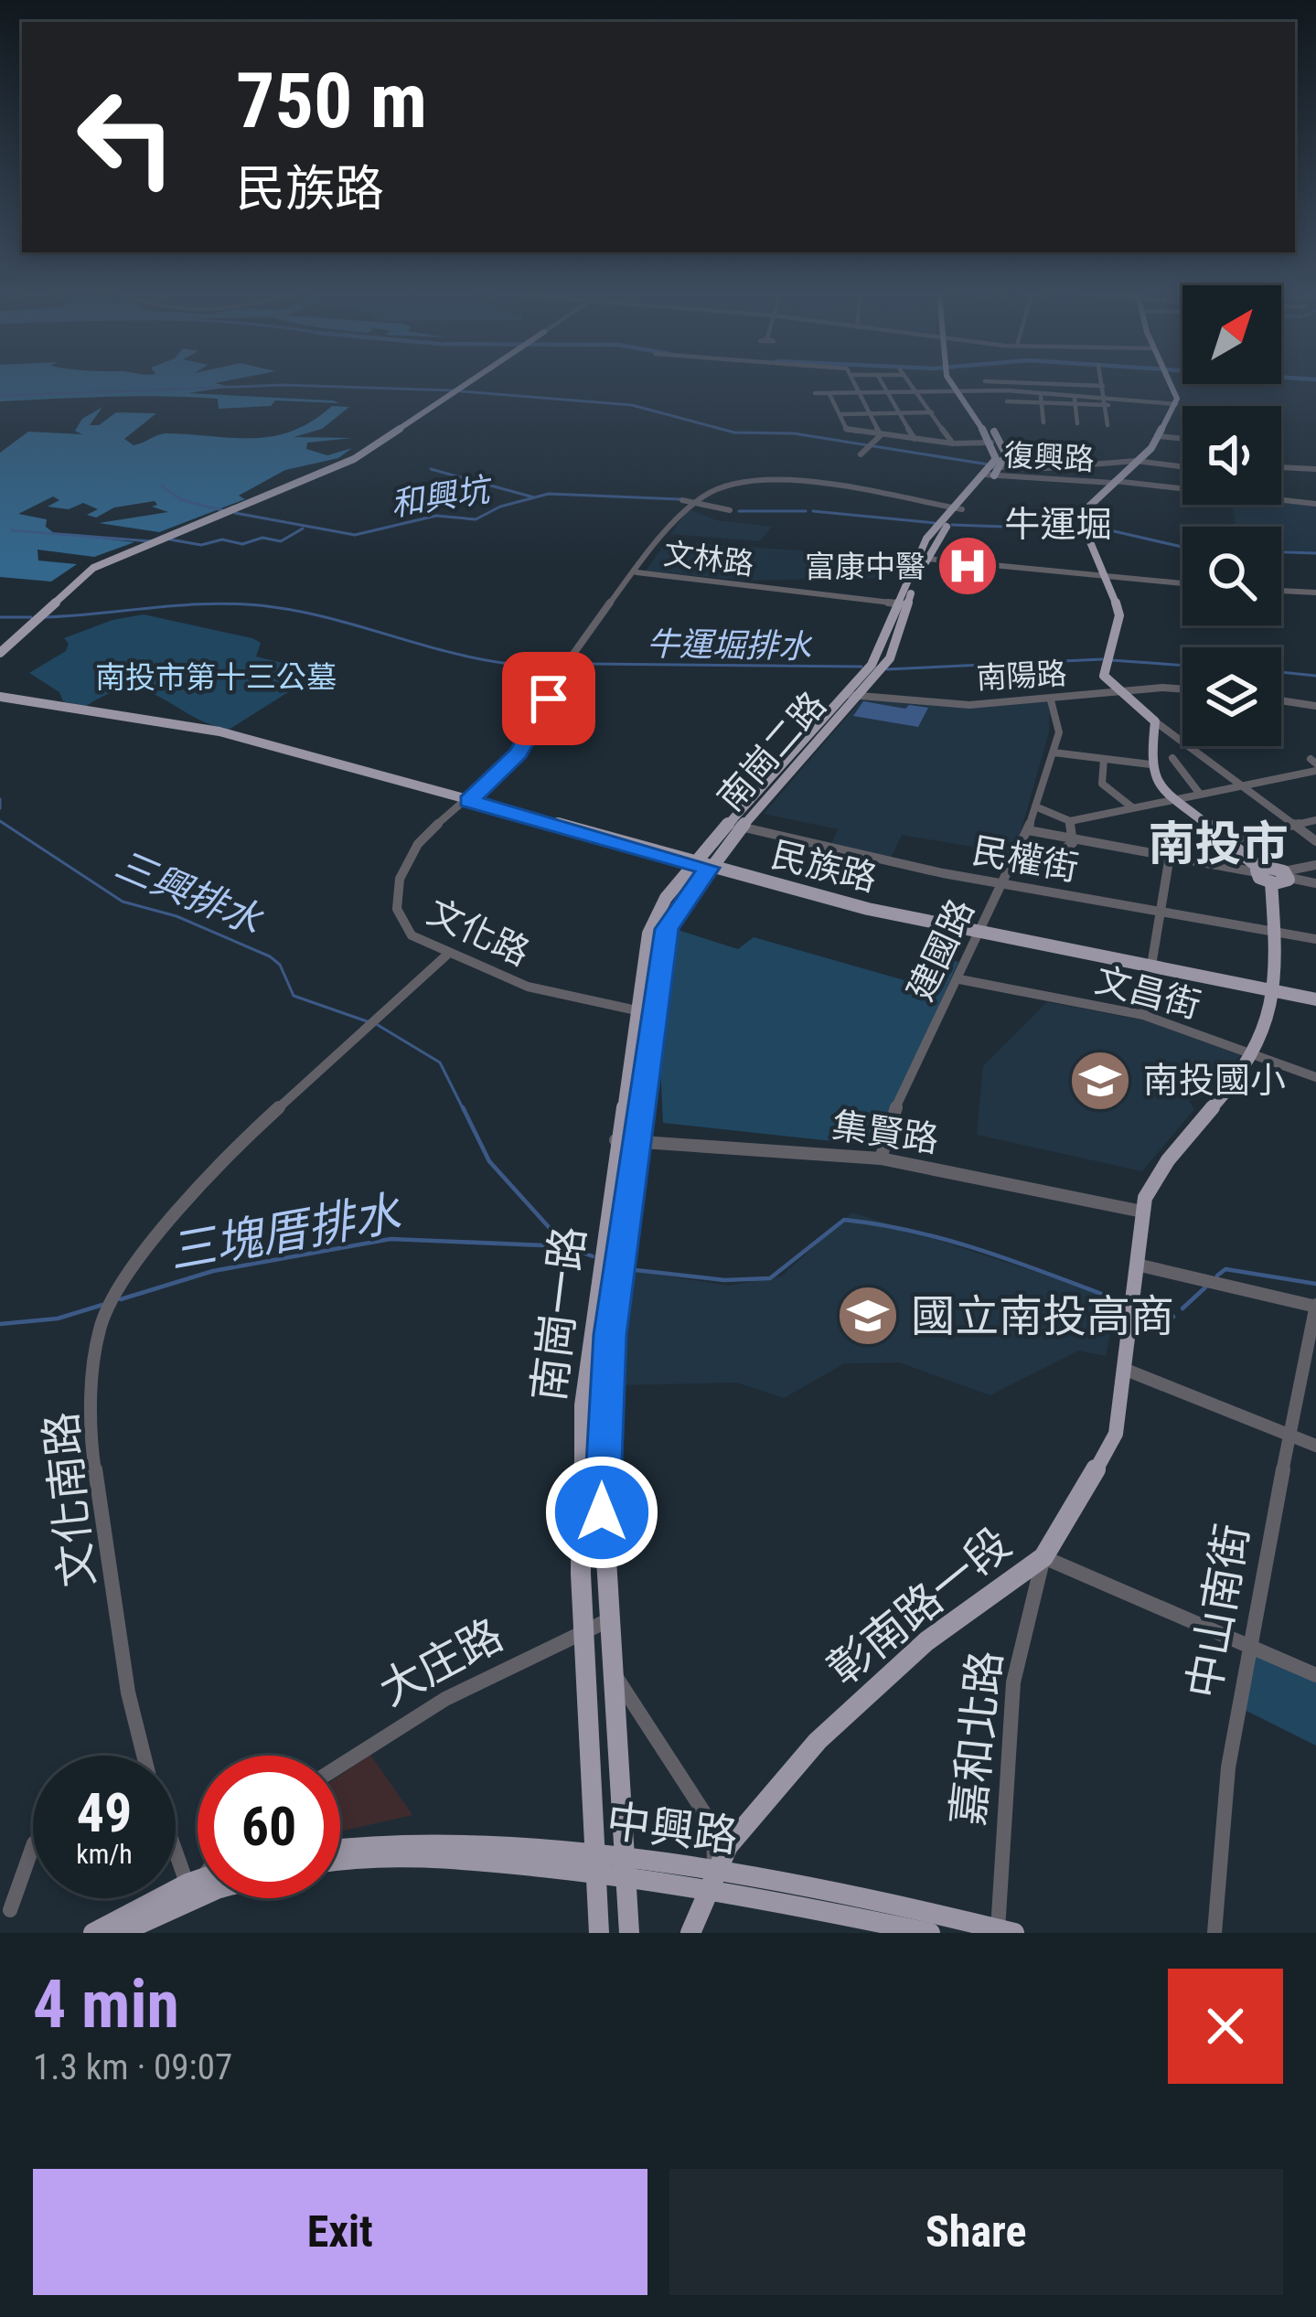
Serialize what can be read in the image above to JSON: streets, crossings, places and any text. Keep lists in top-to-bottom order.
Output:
{
  "streets": {
    "main road": [
      "南崗二路",
      "民族路",
      "南崗一路",
      "彰南路一段",
      "中興路"
    ],
    "street": [
      "復興路",
      "文林路",
      "南陽路",
      "民權街",
      "文化路",
      "建國路",
      "文昌街",
      "集賢路",
      "文化南路",
      "中山南街",
      "大庄路",
      "嘉和北路"
    ]
  },
  "crossings": [
    ["復興路", "南崗二路"],
    ["文林路", "南崗二路"],
    ["文林路", "文化路"],
    ["南陽路", "南崗二路"],
    ["南陽路", "建國路"],
    ["南崗二路", "民權街"],
    ["南崗二路", "民族路"],
    ["南崗二路", "南崗一路"],
    ["民權街", "建國路"],
    ["民權街", "彰南路一段"],
    ["民族路", "文化路"],
    ["民族路", "建國路"],
    ["民族路", "南崗一路"],
    ["民族路", "彰南路一段"],
    ["文化路", "南崗一路"],
    ["文化路", "文化南路"],
    ["建國路", "文昌街"],
    ["建國路", "集賢路"],
    ["文昌街", "彰南路一段"],
    ["集賢路", "南崗一路"],
    ["集賢路", "彰南路一段"],
    ["南崗一路", "大庄路"],
    ["南崗一路", "中興路"],
    ["彰南路一段", "嘉和北路"],
    ["彰南路一段", "中興路"],
    ["嘉和北路", "中興路"]
  ],
  "districts": ["牛運堀", "南投市"],
  "water": [
    "和興坑",
    "牛運堀排水",
    "三興排水",
    "三塊厝排水"
  ],
  "parks": ["南投市第十三公墓"],
  "places": {
    "hospital": ["富康中醫"],
    "school or university": ["南投國小", "國立南投高商"]
  },
  "north": "top right",
  "page": {
    "turn": ["750 m", "民族路"],
    "speed": "49 km/h",
    "limit": "60",
    "heading": ["4 min", "1.3 km · 09:07"],
    "buttons": ["Exit", "Share"]
  }
}
